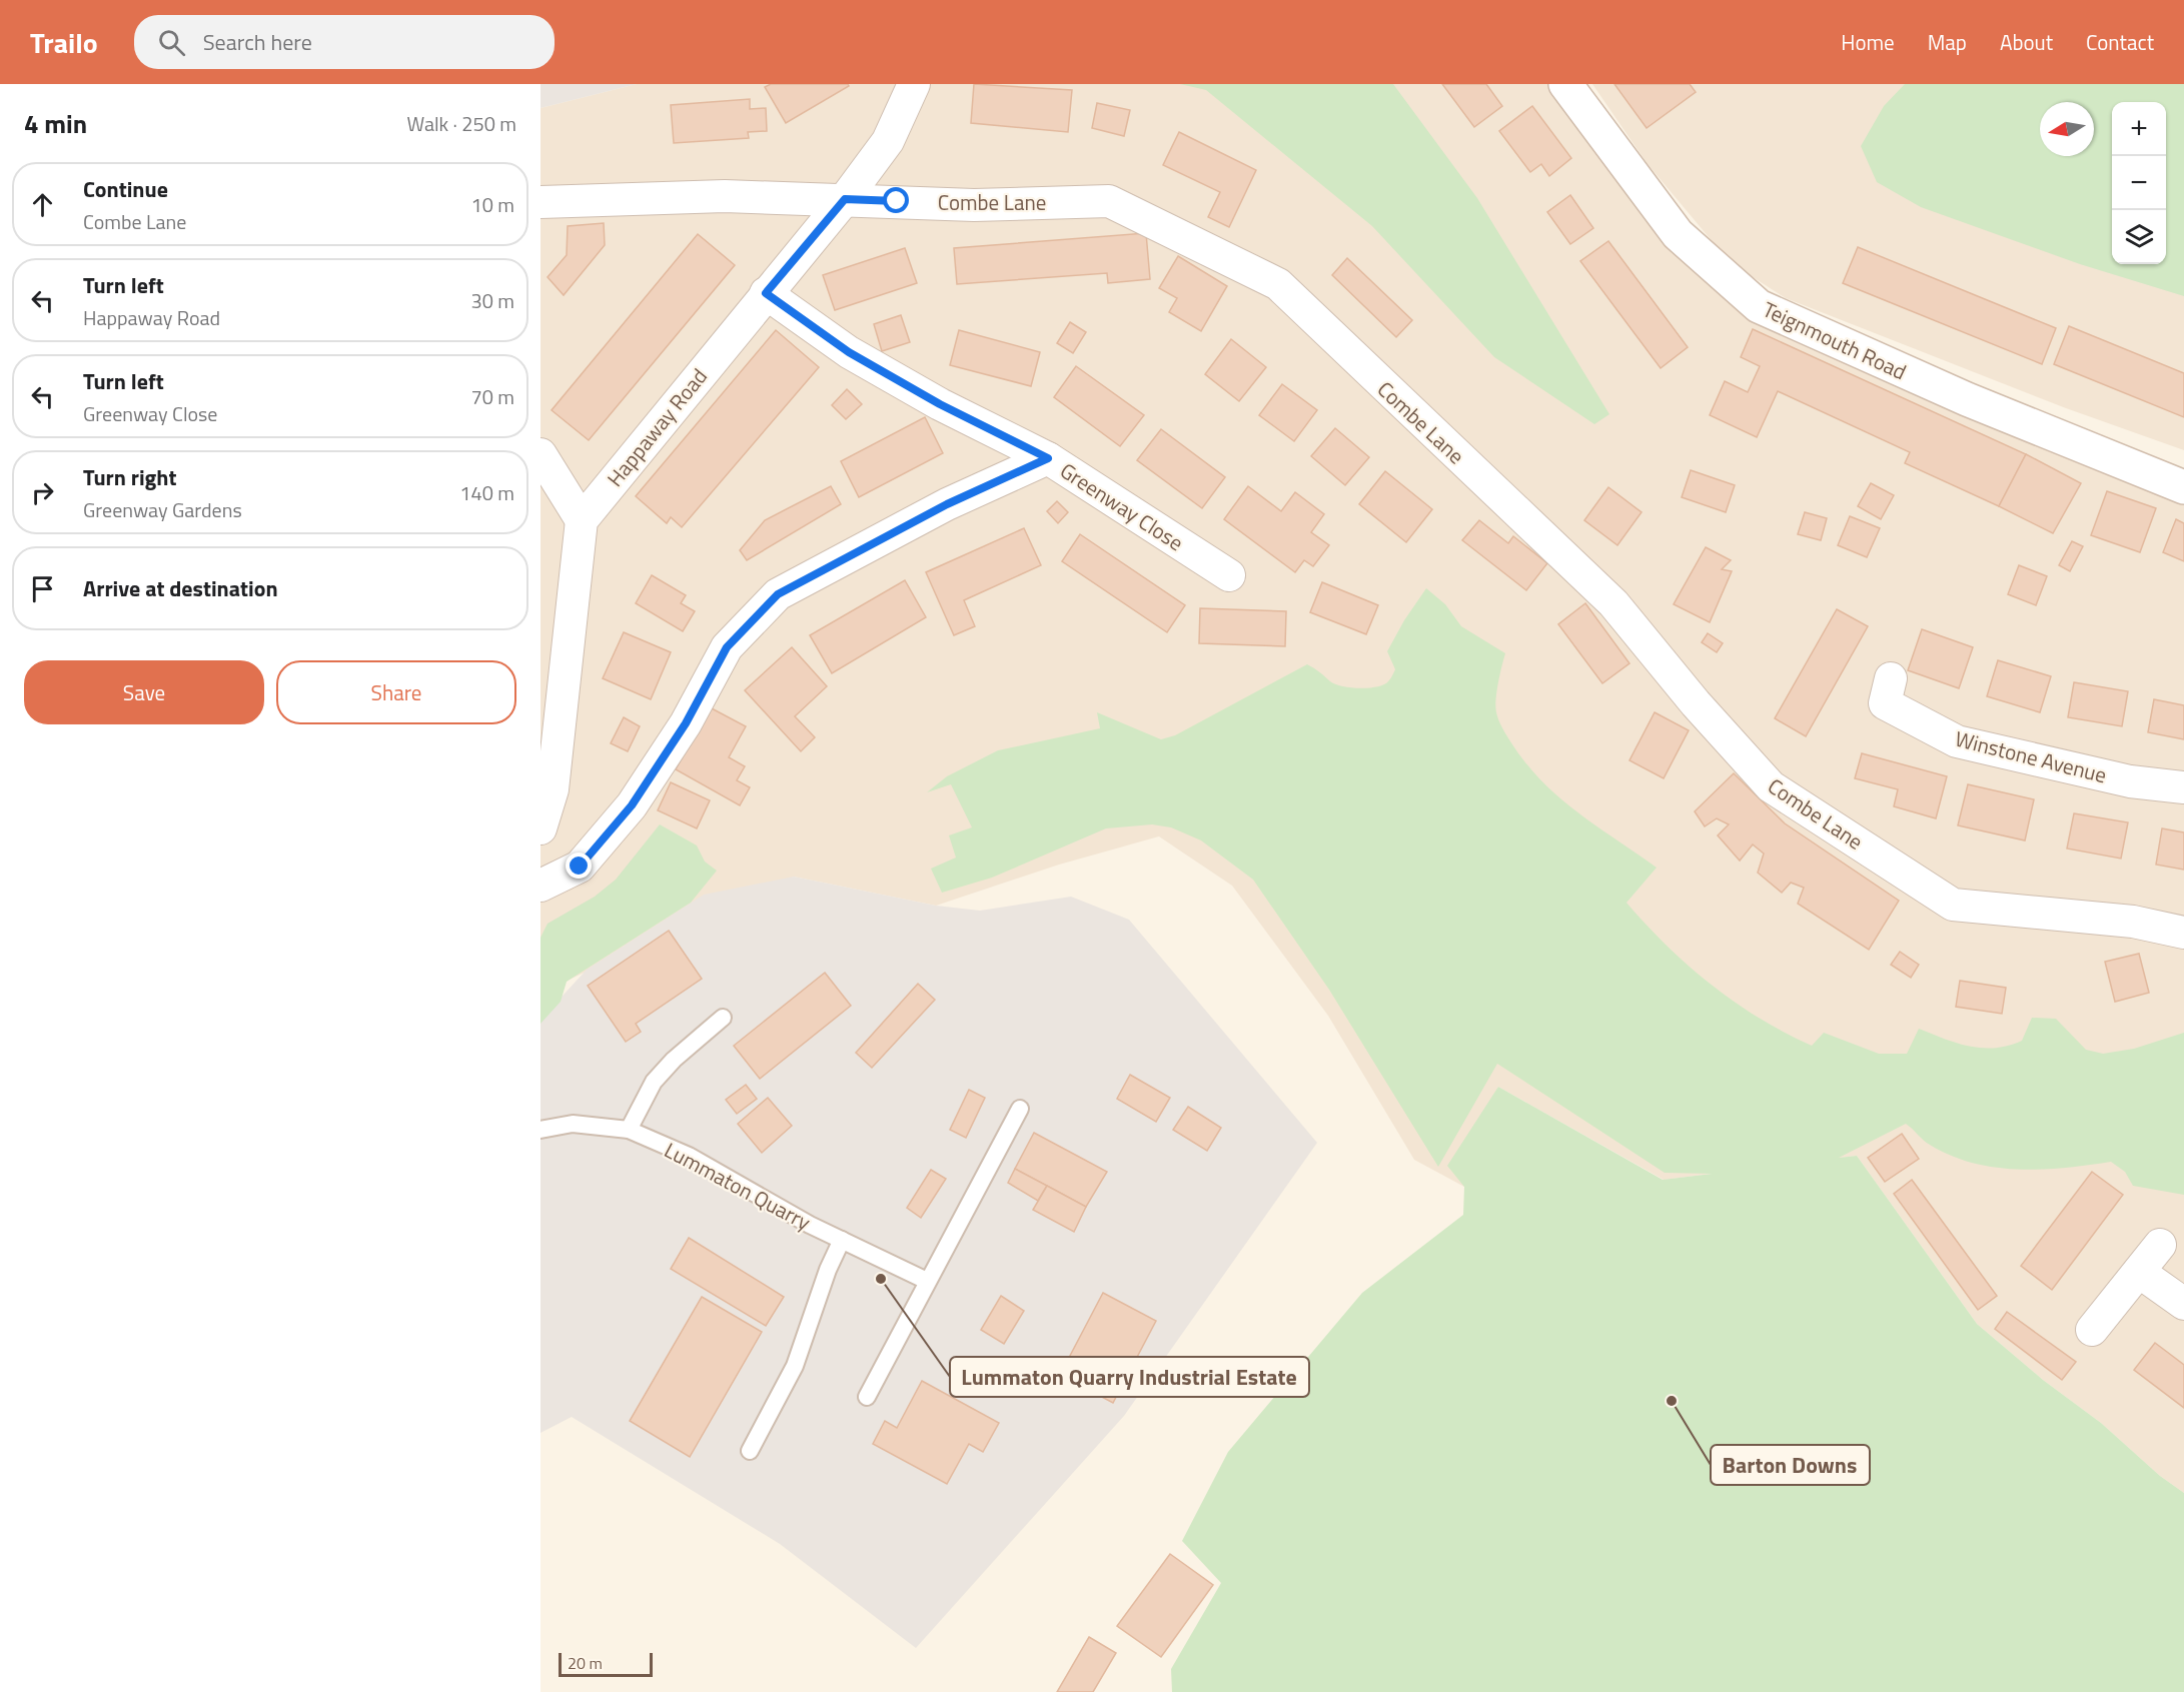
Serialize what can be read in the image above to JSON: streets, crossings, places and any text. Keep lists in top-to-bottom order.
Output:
{
  "streets": {
    "main road": ["Teignmouth Road"],
    "street": [
      "Combe Lane",
      "Happaway Road",
      "Greenway Close",
      "Winstone Avenue"
    ],
    "lane": ["Lummaton Quarry"]
  },
  "crossings": [
    ["Combe Lane", "Happaway Road"],
    ["Happaway Road", "Greenway Close"]
  ],
  "places": ["Lummaton Quarry Industrial Estate", "Barton Downs"],
  "scale_bar": "20 m",
  "north": "left",
  "page": {
    "header": "Trailo",
    "search": "Search here",
    "nav": [
      "Home",
      "Map",
      "About",
      "Contact"
    ],
    "heading": ["4 min", "Walk · 250 m"],
    "map_buttons": ["+", "−"],
    "list": [
      ["Continue", "Combe Lane", "10 m"],
      ["Turn left", "Happaway Road", "30 m"],
      ["Turn left", "Greenway Close", "70 m"],
      ["Turn right", "Greenway Gardens", "140 m"],
      "Arrive at destination"
    ],
    "buttons": ["Save", "Share"],
    "scale": "20 m"
  }
}
